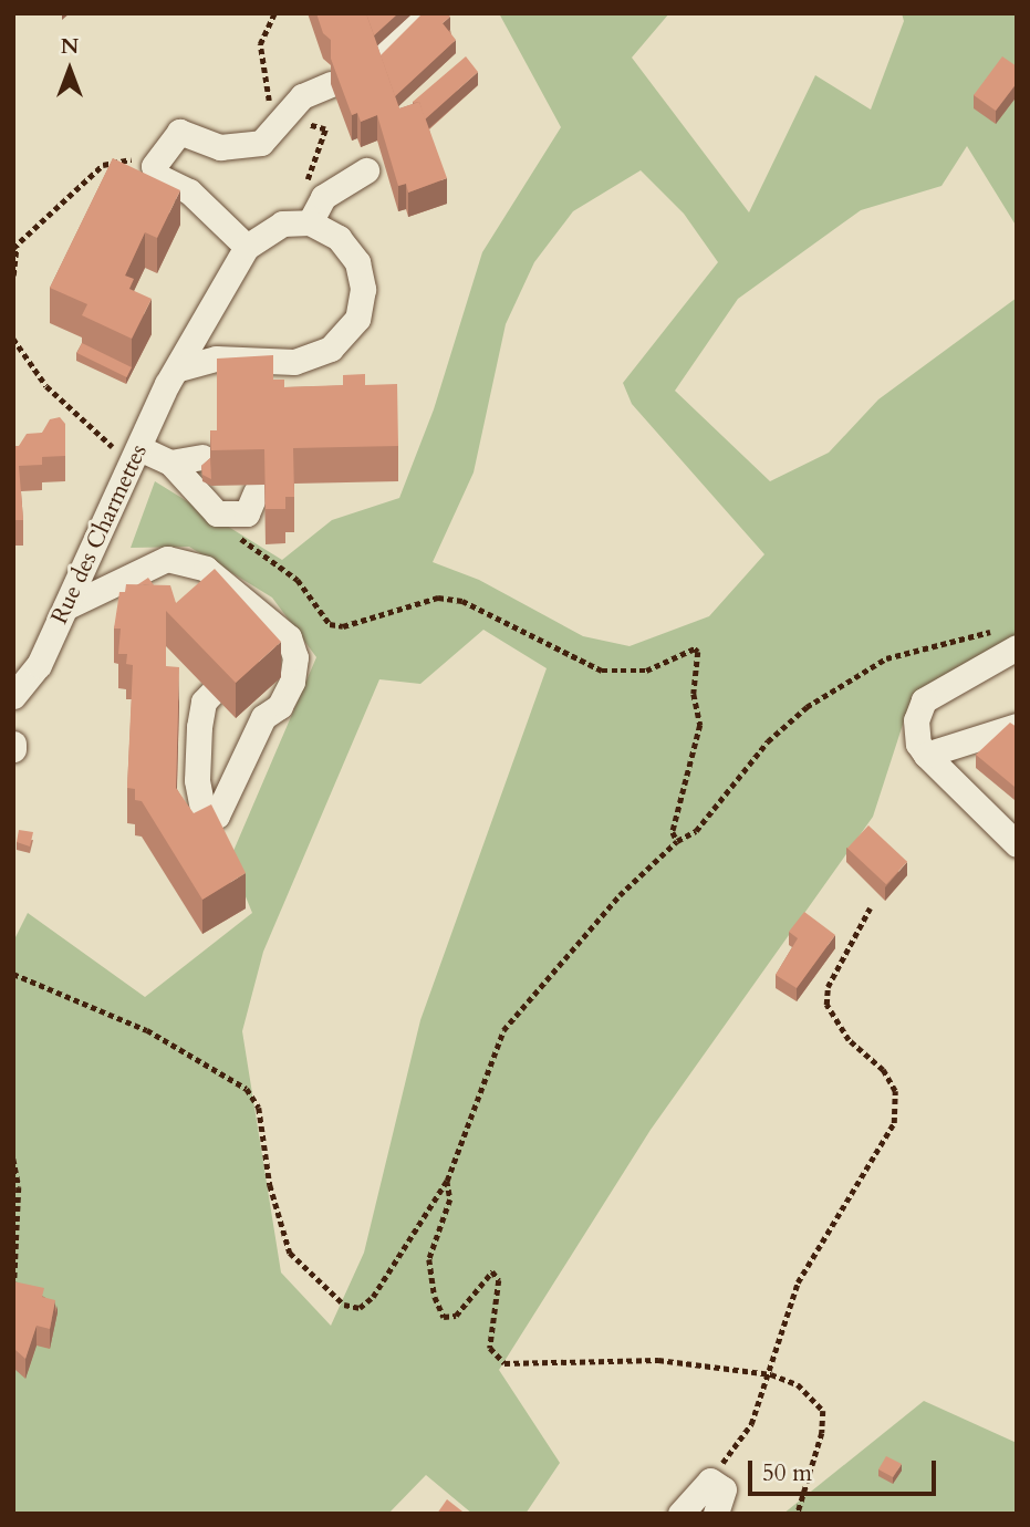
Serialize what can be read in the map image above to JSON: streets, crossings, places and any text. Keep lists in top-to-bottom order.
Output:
{
  "streets": {
    "street": ["Rue des Charmettes"]
  },
  "scale_bar": "50 m",
  "north": "top"
}
